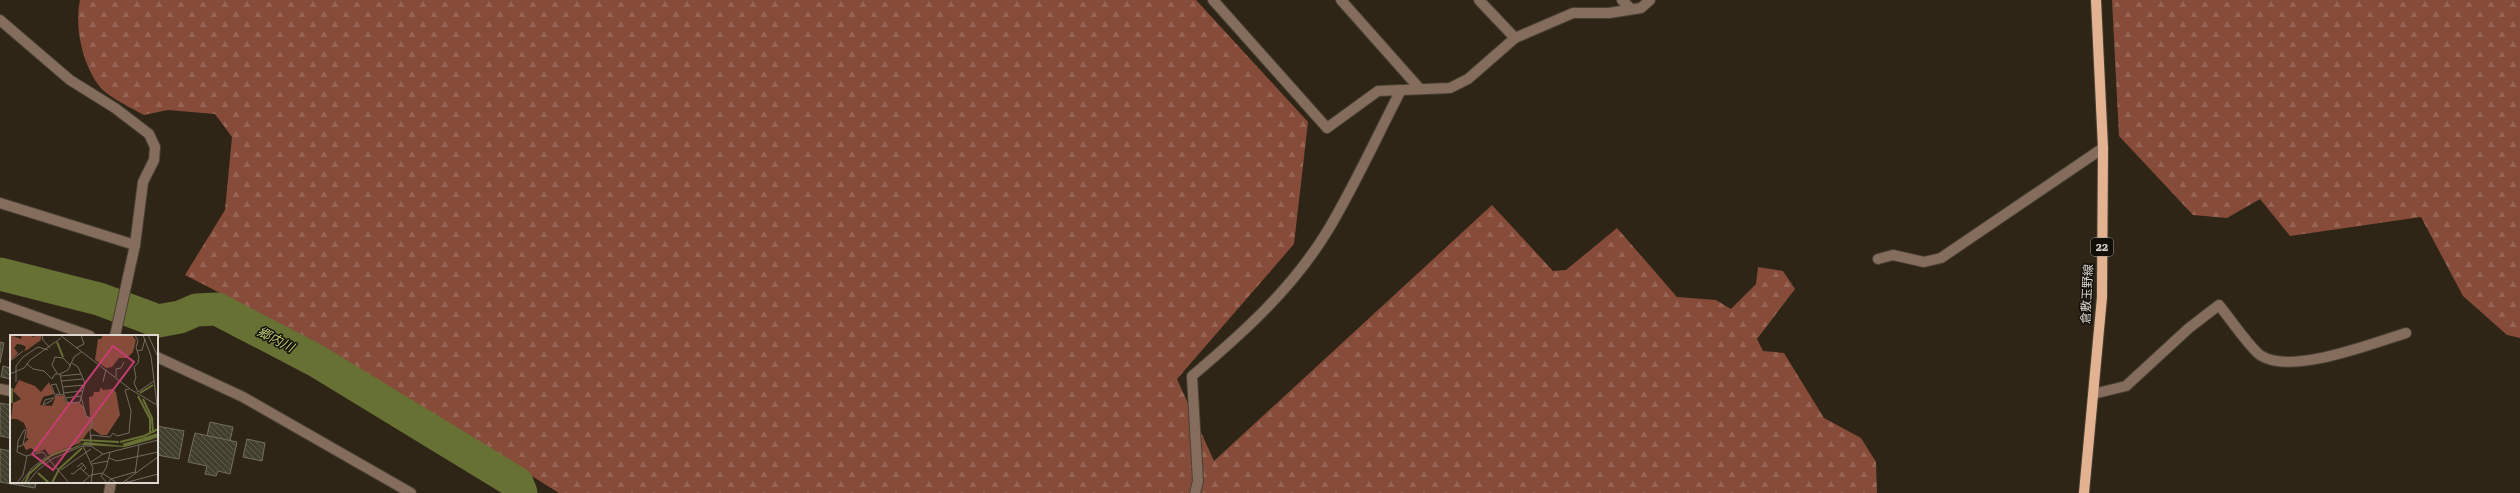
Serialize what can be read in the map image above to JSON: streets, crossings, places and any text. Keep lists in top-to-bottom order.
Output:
{
  "streets": {
    "main road": ["22", "倉敷玉野線"]
  },
  "water": ["郷内川"]
}
